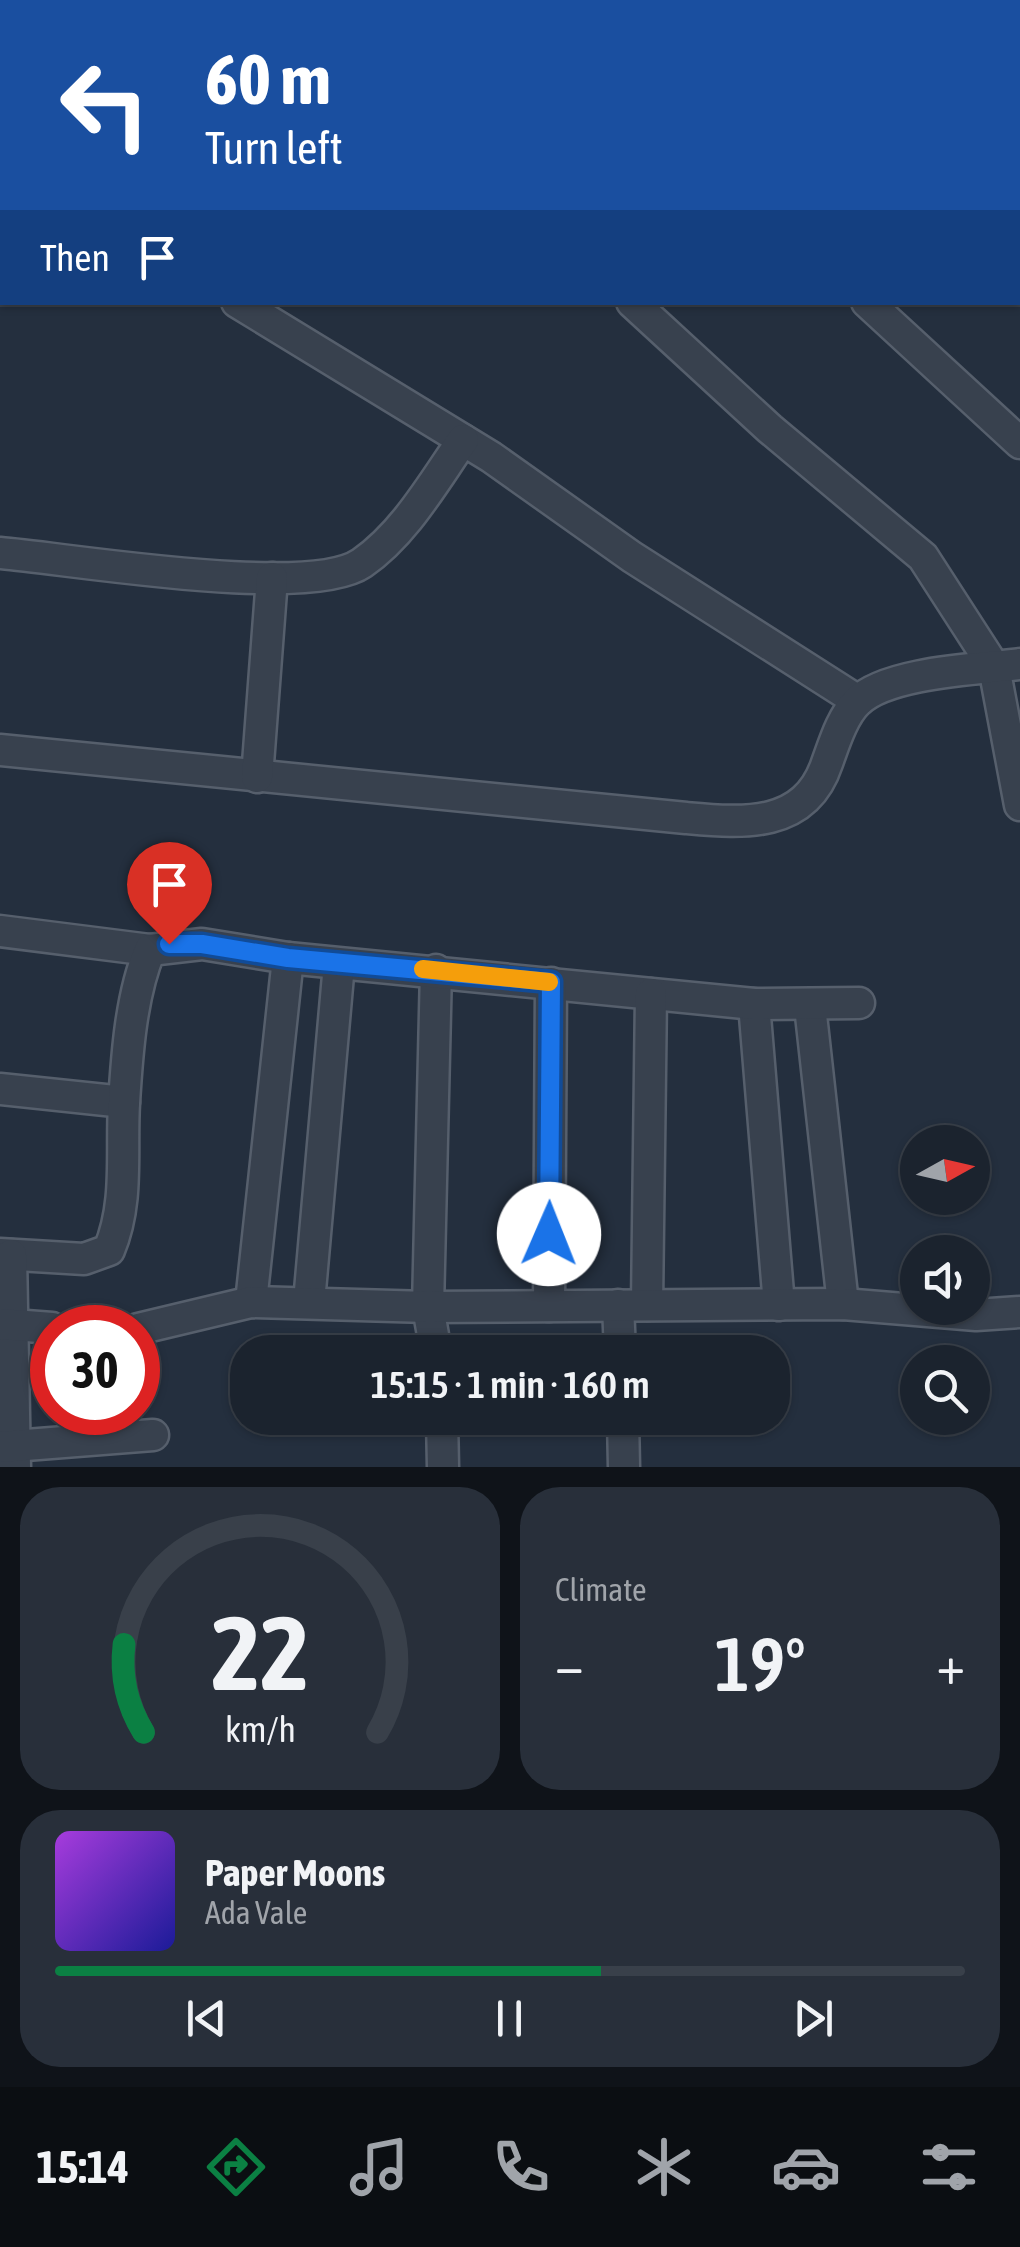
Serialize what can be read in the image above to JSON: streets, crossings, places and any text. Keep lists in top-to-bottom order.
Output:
{
  "north": "right",
  "page": {
    "turn": ["60 m", "Turn left"],
    "then": "Then",
    "limit": "30",
    "trip": "15:15 · 1 min · 160 m",
    "tile": "Climate",
    "heat": ["−", "19°", "+"],
    "song": ["Paper Moons", "Ada Vale"],
    "tabs": "15:14",
    "gauge": ["22", "km/h"]
  }
}
